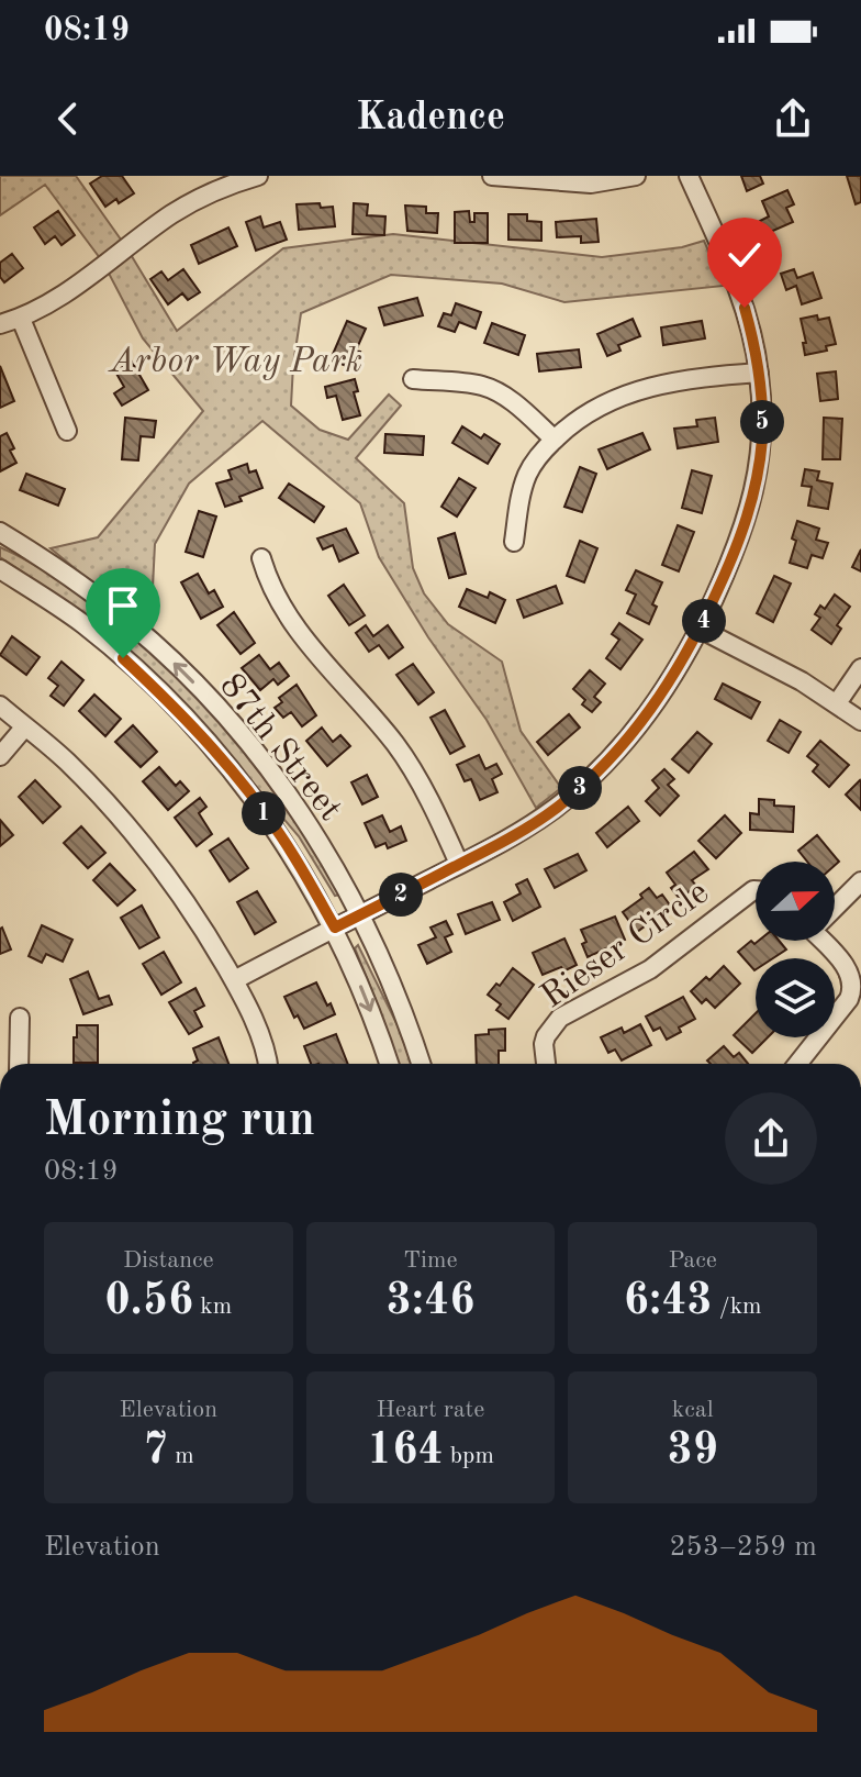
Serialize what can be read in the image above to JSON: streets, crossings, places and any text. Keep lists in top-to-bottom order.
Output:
{
  "streets": {
    "street": ["87th Street", "Rieser Circle"]
  },
  "parks": ["Arbor Way Park"],
  "north": "right",
  "page": {
    "status": "08:19",
    "header": "Kadence",
    "pins": [
      "5",
      "4",
      "3",
      "1",
      "2"
    ],
    "heading": ["Morning run", "08:19"],
    "stats": [
      ["Distance", "0.56 km"],
      ["Time", "3:46"],
      ["Pace", "6:43 /km"],
      ["Elevation", "7 m"],
      ["Heart rate", "164 bpm"],
      ["kcal", "39"]
    ],
    "chart": ["Elevation", "253–259 m"]
  }
}
